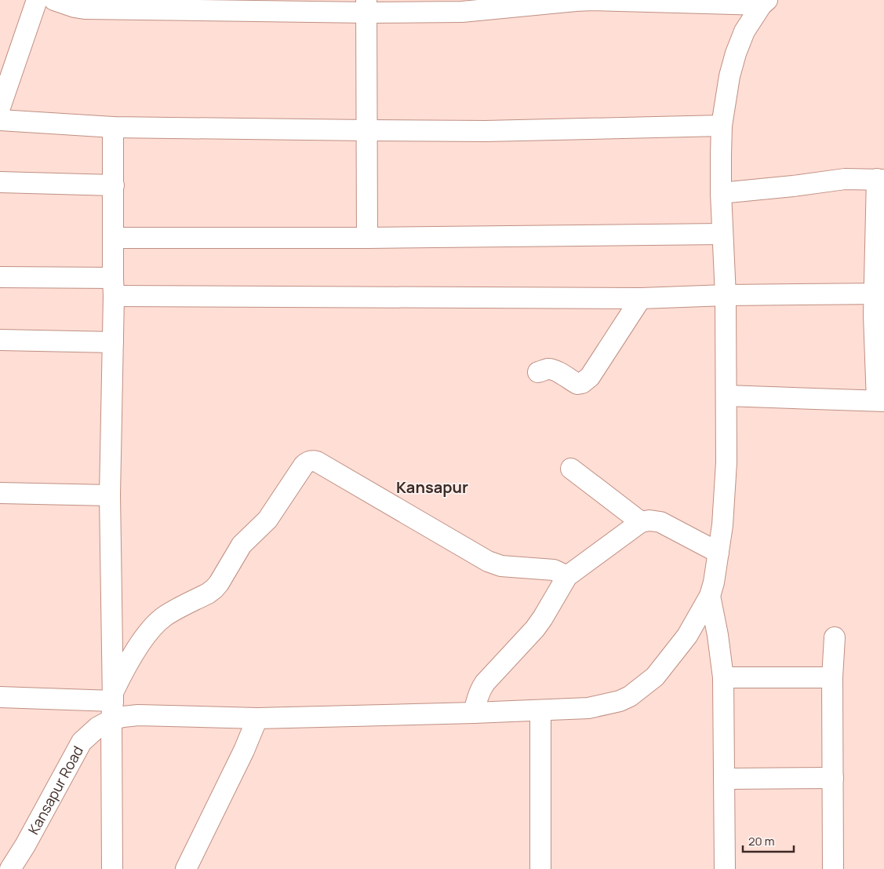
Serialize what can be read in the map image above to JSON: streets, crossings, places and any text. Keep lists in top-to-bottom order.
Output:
{
  "streets": {
    "street": ["Kansapur Road"]
  },
  "districts": ["Kansapur"],
  "scale_bar": "20 m"
}
